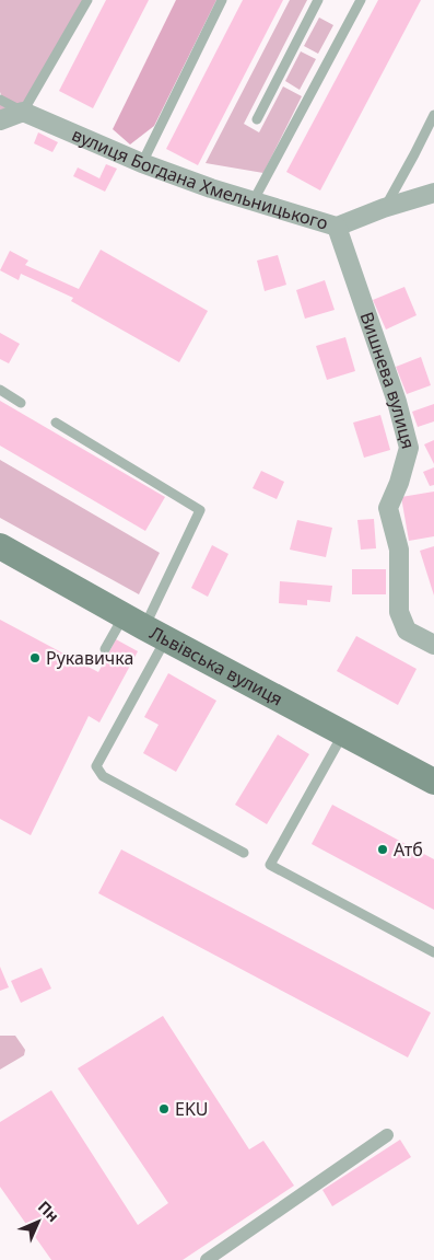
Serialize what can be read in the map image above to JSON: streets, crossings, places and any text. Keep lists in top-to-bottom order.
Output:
{
  "streets": {
    "main road": ["Львівська вулиця"],
    "street": ["вулиця Богдана Хмельницького", "Вишнева вулиця"]
  },
  "crossings": [
    ["вулиця Богдана Хмельницького", "Вишнева вулиця"]
  ],
  "places": ["Рукавичка", "Атб", "EKU"],
  "north": "top right"
}
